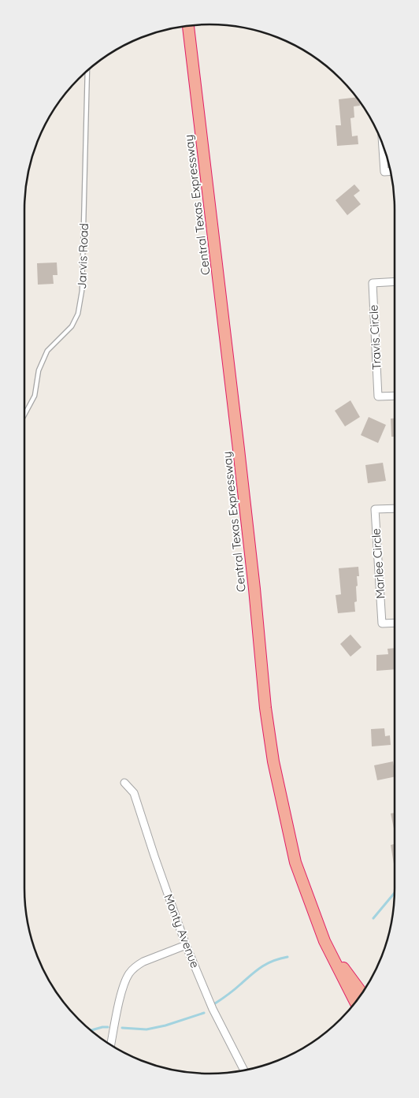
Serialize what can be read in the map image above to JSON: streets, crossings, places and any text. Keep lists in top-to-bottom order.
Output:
{
  "streets": {
    "highway": ["Central Texas Expressway"],
    "street": ["Travis Circle", "Marlee Circle", "Monty Avenue"],
    "lane": ["Jarvis Road"]
  }
}
